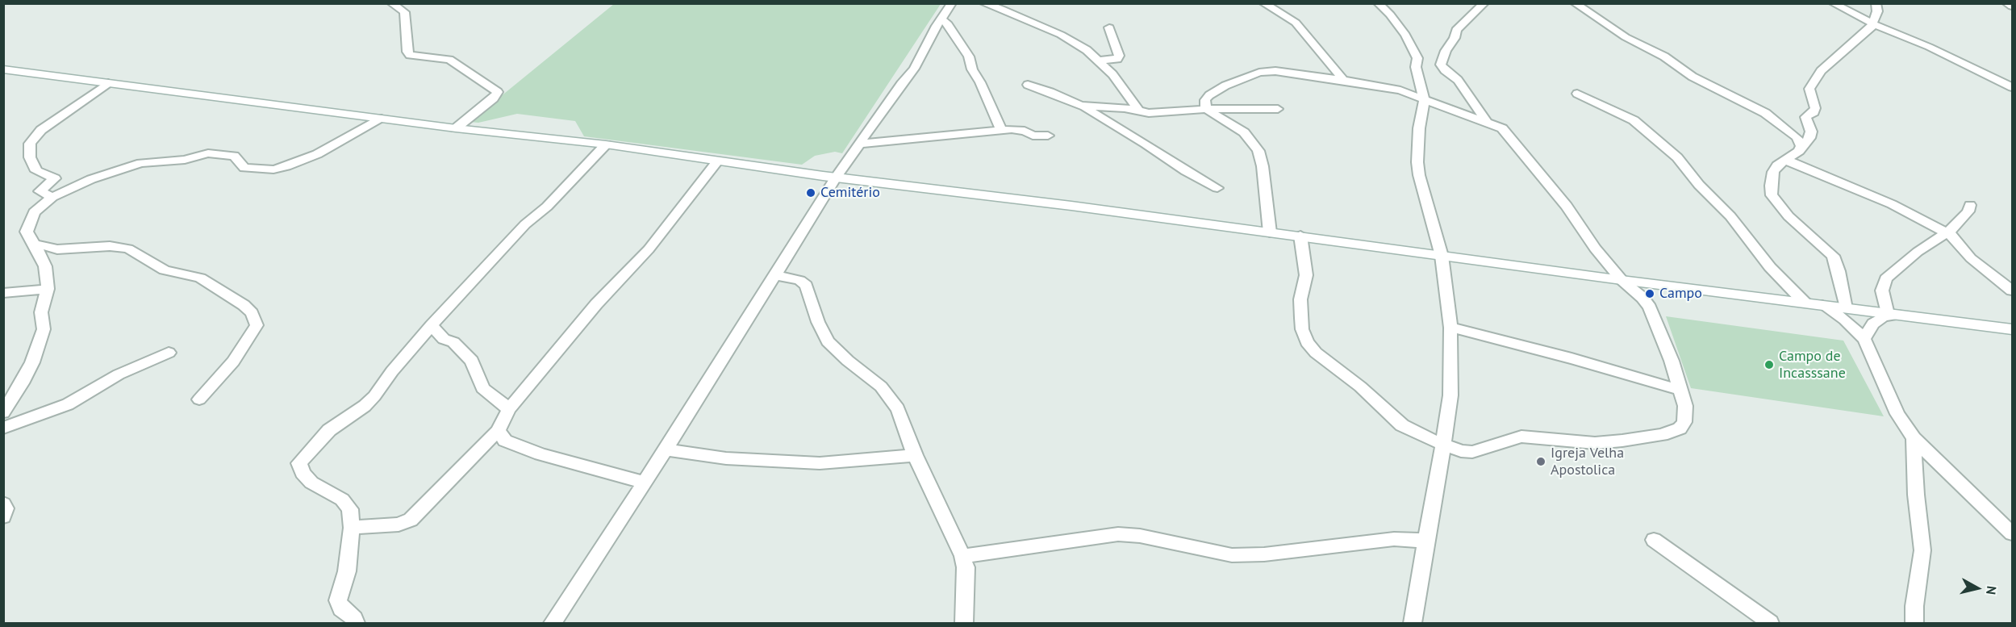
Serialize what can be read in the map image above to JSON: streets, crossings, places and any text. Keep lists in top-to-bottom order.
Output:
{
  "places": [
    "Cemitério",
    "Campo",
    "Campo de Incasssane",
    "Igreja Velha Apostolica"
  ],
  "north": "right"
}
